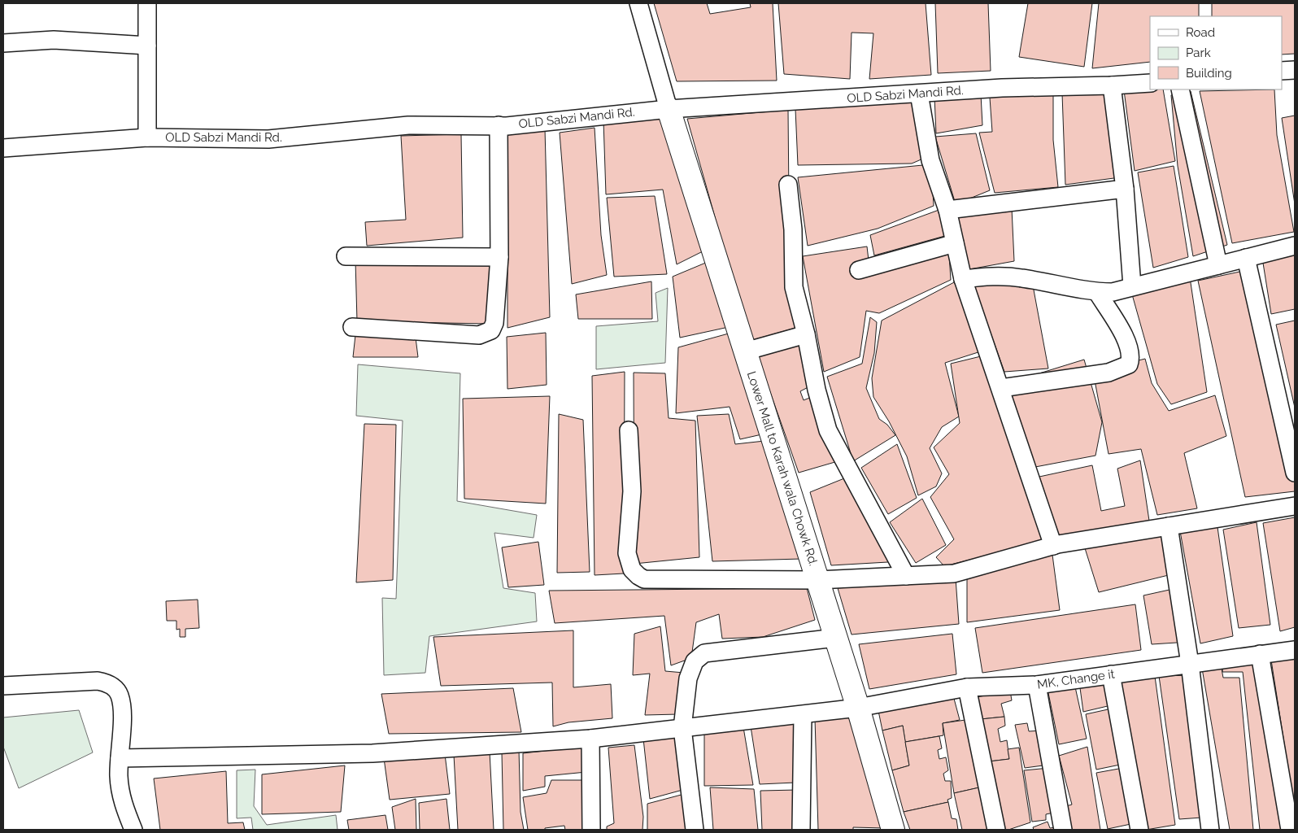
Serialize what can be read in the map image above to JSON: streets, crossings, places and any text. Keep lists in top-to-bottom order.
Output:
{
  "streets": {
    "main road": ["Lower Mall to Karah wala Chowk Rd."],
    "street": ["OLD Sabzi Mandi Rd.", "MK, Change it"]
  },
  "crossings": [
    ["OLD Sabzi Mandi Rd.", "Lower Mall to Karah wala Chowk Rd."],
    ["Lower Mall to Karah wala Chowk Rd.", "MK, Change it"]
  ],
  "legend": ["Road", "Park", "Building"]
}
